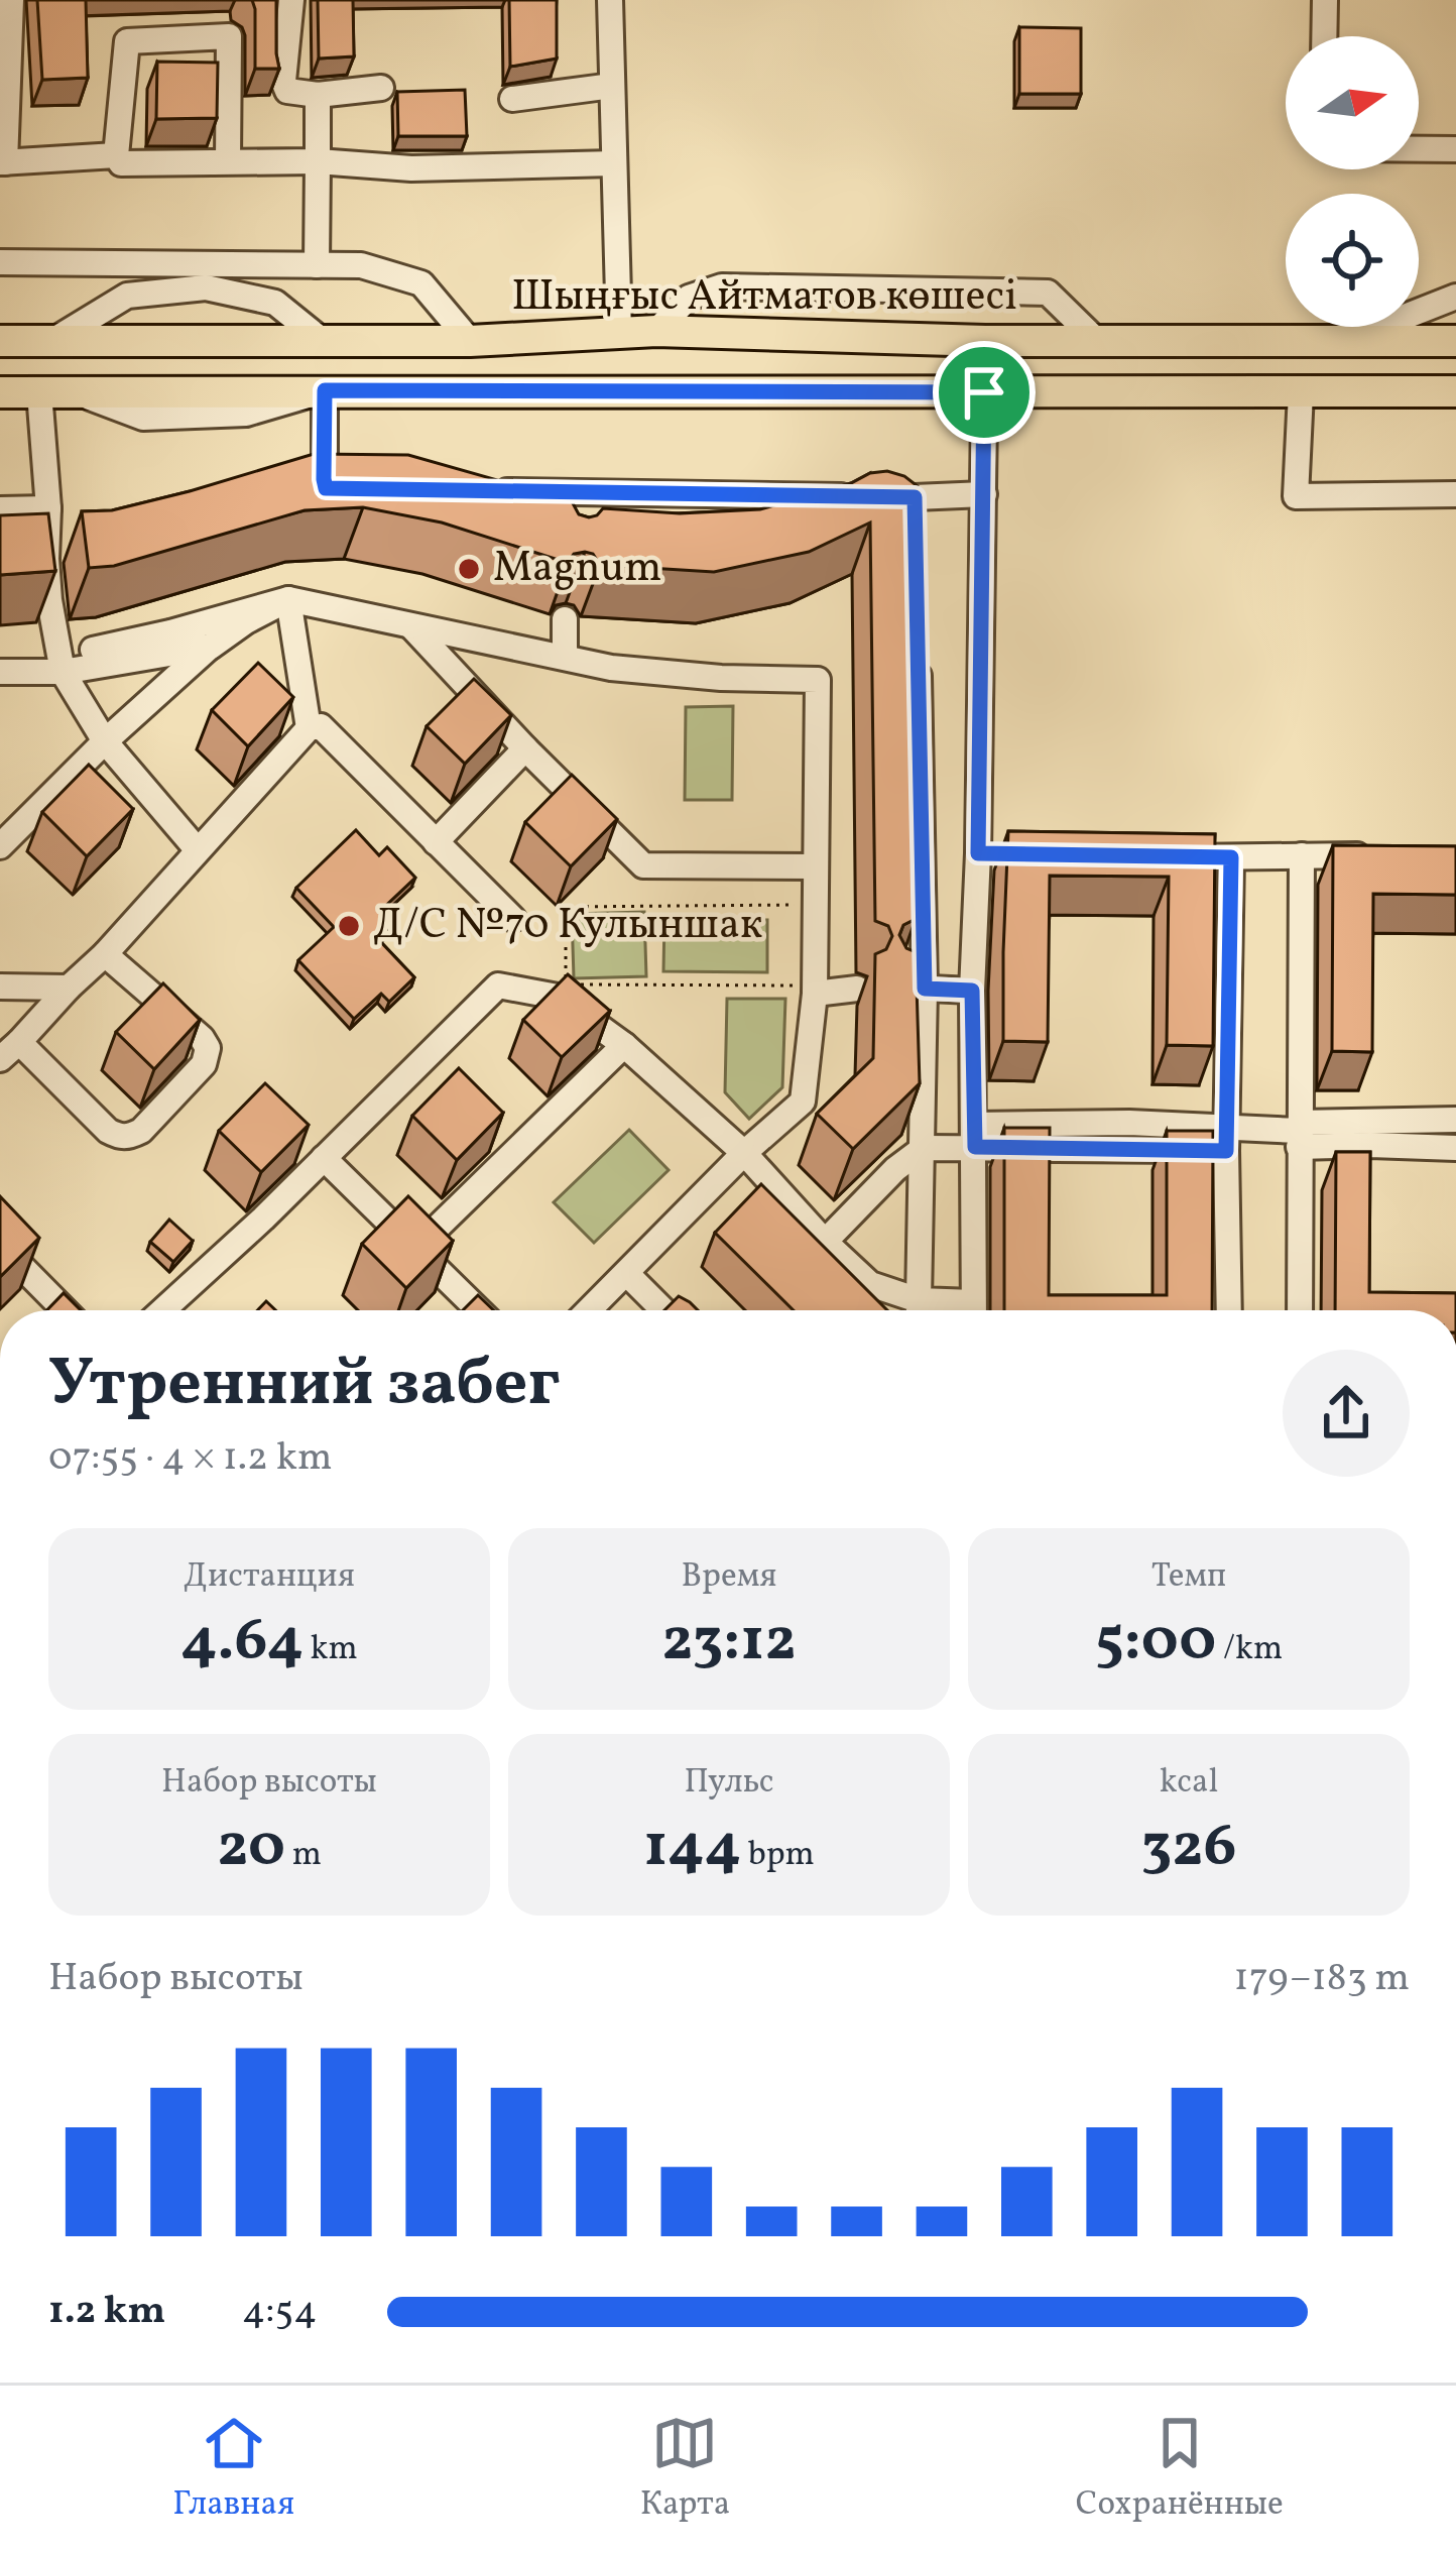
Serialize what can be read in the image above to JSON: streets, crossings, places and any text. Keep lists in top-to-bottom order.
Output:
{
  "streets": {
    "main road": ["Шыңғыс Айтматов көшесі"]
  },
  "places": ["Magnum", "Д/С №70 Кулыншак"],
  "north": "right",
  "page": {
    "heading": ["Утренний забег", "07:55 · 4 × 1.2 km"],
    "stats": [
      ["Дистанция", "4.64 km"],
      ["Время", "23:12"],
      ["Темп", "5:00 /km"],
      ["Набор высоты", "20 m"],
      ["Пульс", "144 bpm"],
      ["kcal", "326"]
    ],
    "chart": ["Набор высоты", "179–183 m"],
    "list": [
      {
        "name": "1.2 km",
        "note": "4:54"
      }
    ],
    "tabs": ["Главная", "Карта", "Сохранённые"]
  }
}
